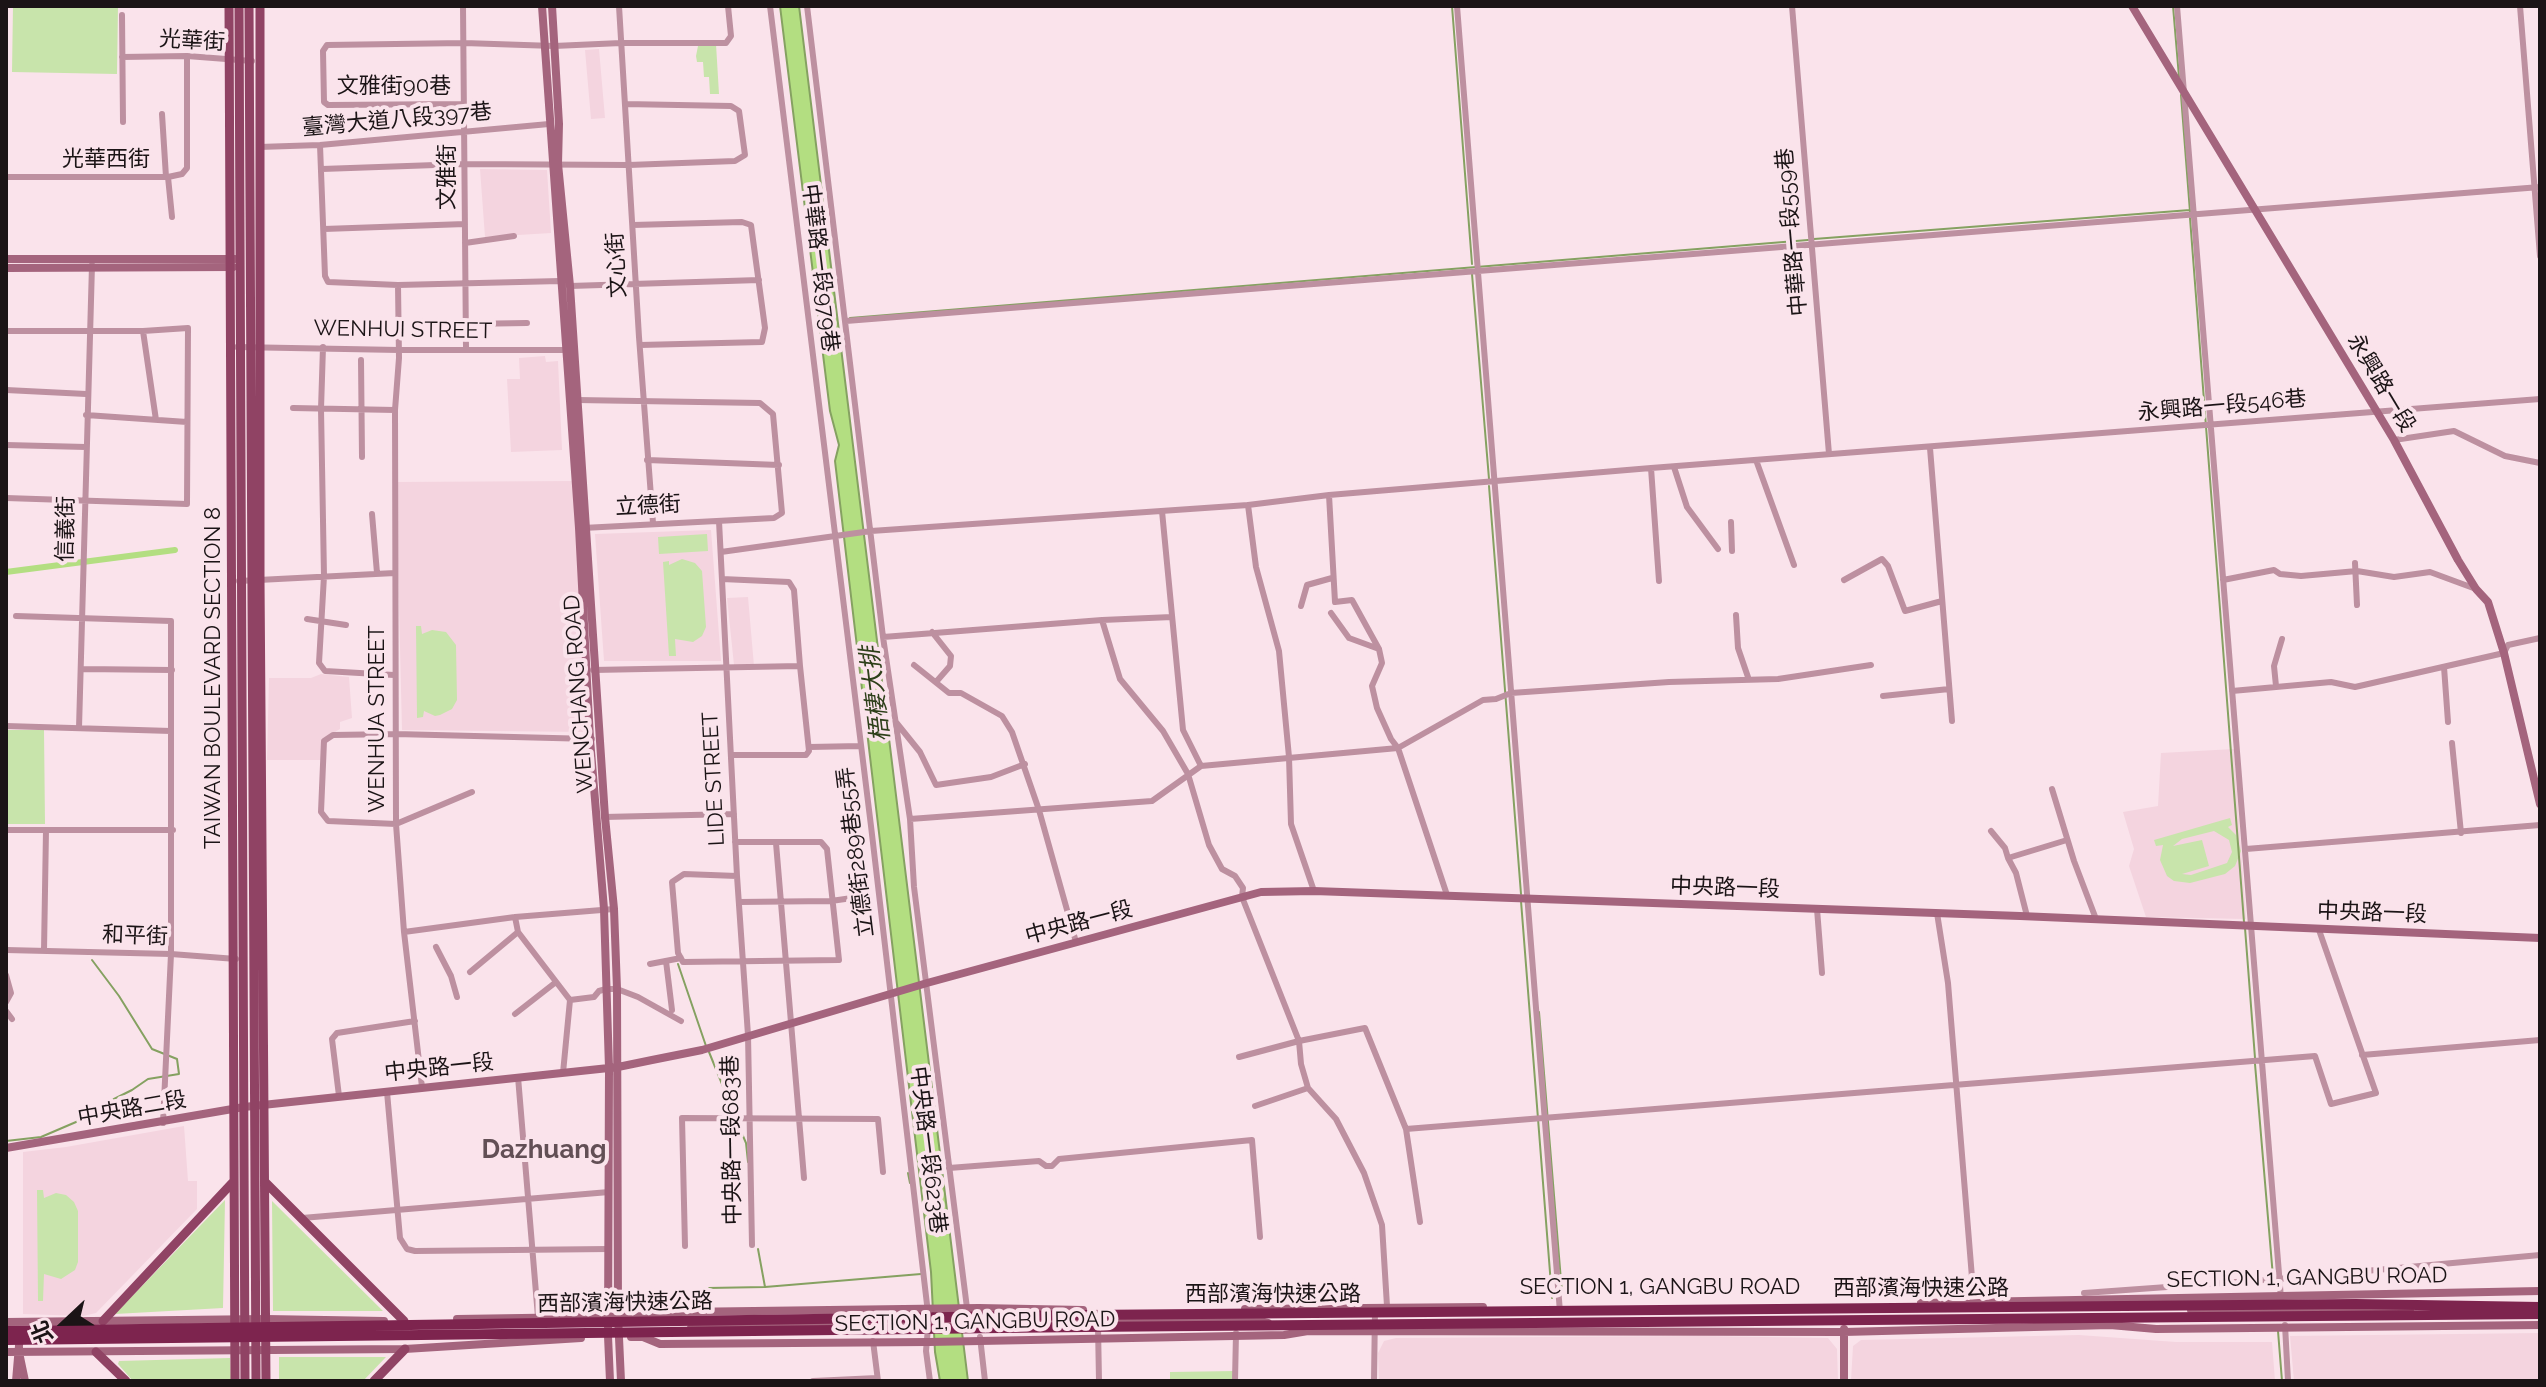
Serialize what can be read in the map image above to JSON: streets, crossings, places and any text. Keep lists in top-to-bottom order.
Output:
{
  "streets": {
    "highway": ["西部濱海快速公路"],
    "main road": ["TAIWAN BOULEVARD SECTION 8"],
    "street": [
      "光華街",
      "文雅街90巷",
      "臺灣大道八段397巷",
      "光華西街",
      "文雅街",
      "中華路一段559巷",
      "文心街",
      "中華路一段979巷",
      "WENHUI STREET",
      "永興路一段",
      "永興路一段546巷",
      "立德街",
      "信義街",
      "WENCHANG ROAD",
      "WENHUA STREET",
      "LIDE STREET",
      "立德街289巷55弄",
      "中央路一段",
      "和平街",
      "中央路二段",
      "中央路一段683巷",
      "中央路一段623巷",
      "SECTION 1, GANGBU ROAD"
    ]
  },
  "crossings": [
    ["光華街", "光華西街"],
    ["光華街", "TAIWAN BOULEVARD SECTION 8"],
    ["文雅街90巷", "文雅街"],
    ["臺灣大道八段397巷", "文雅街"],
    ["臺灣大道八段397巷", "TAIWAN BOULEVARD SECTION 8"],
    ["臺灣大道八段397巷", "WENCHANG ROAD"],
    ["文雅街", "WENHUI STREET"],
    ["中華路一段559巷", "永興路一段546巷"],
    ["文心街", "立德街"],
    ["中華路一段979巷", "永興路一段546巷"],
    ["WENHUI STREET", "TAIWAN BOULEVARD SECTION 8"],
    ["WENHUI STREET", "WENCHANG ROAD"],
    ["WENHUI STREET", "WENHUA STREET"],
    ["永興路一段", "永興路一段546巷"],
    ["永興路一段546巷", "LIDE STREET"],
    ["立德街", "WENCHANG ROAD"],
    ["立德街", "LIDE STREET"],
    ["TAIWAN BOULEVARD SECTION 8", "中央路一段"],
    ["TAIWAN BOULEVARD SECTION 8", "和平街"],
    ["TAIWAN BOULEVARD SECTION 8", "中央路二段"],
    ["TAIWAN BOULEVARD SECTION 8", "SECTION 1, GANGBU ROAD"],
    ["WENCHANG ROAD", "中央路一段"],
    ["WENCHANG ROAD", "SECTION 1, GANGBU ROAD"],
    ["WENHUA STREET", "中央路一段"],
    ["LIDE STREET", "中央路一段"],
    ["LIDE STREET", "中央路一段683巷"],
    ["立德街289巷55弄", "中央路一段"],
    ["立德街289巷55弄", "中央路一段623巷"],
    ["中央路一段", "中央路二段"],
    ["中央路一段", "中央路一段683巷"],
    ["中央路一段", "中央路一段623巷"],
    ["中央路一段623巷", "SECTION 1, GANGBU ROAD"],
    ["SECTION 1, GANGBU ROAD", "西部濱海快速公路"]
  ],
  "districts": ["Dazhuang"],
  "water": ["梧棲大排"],
  "north": "left"
}
